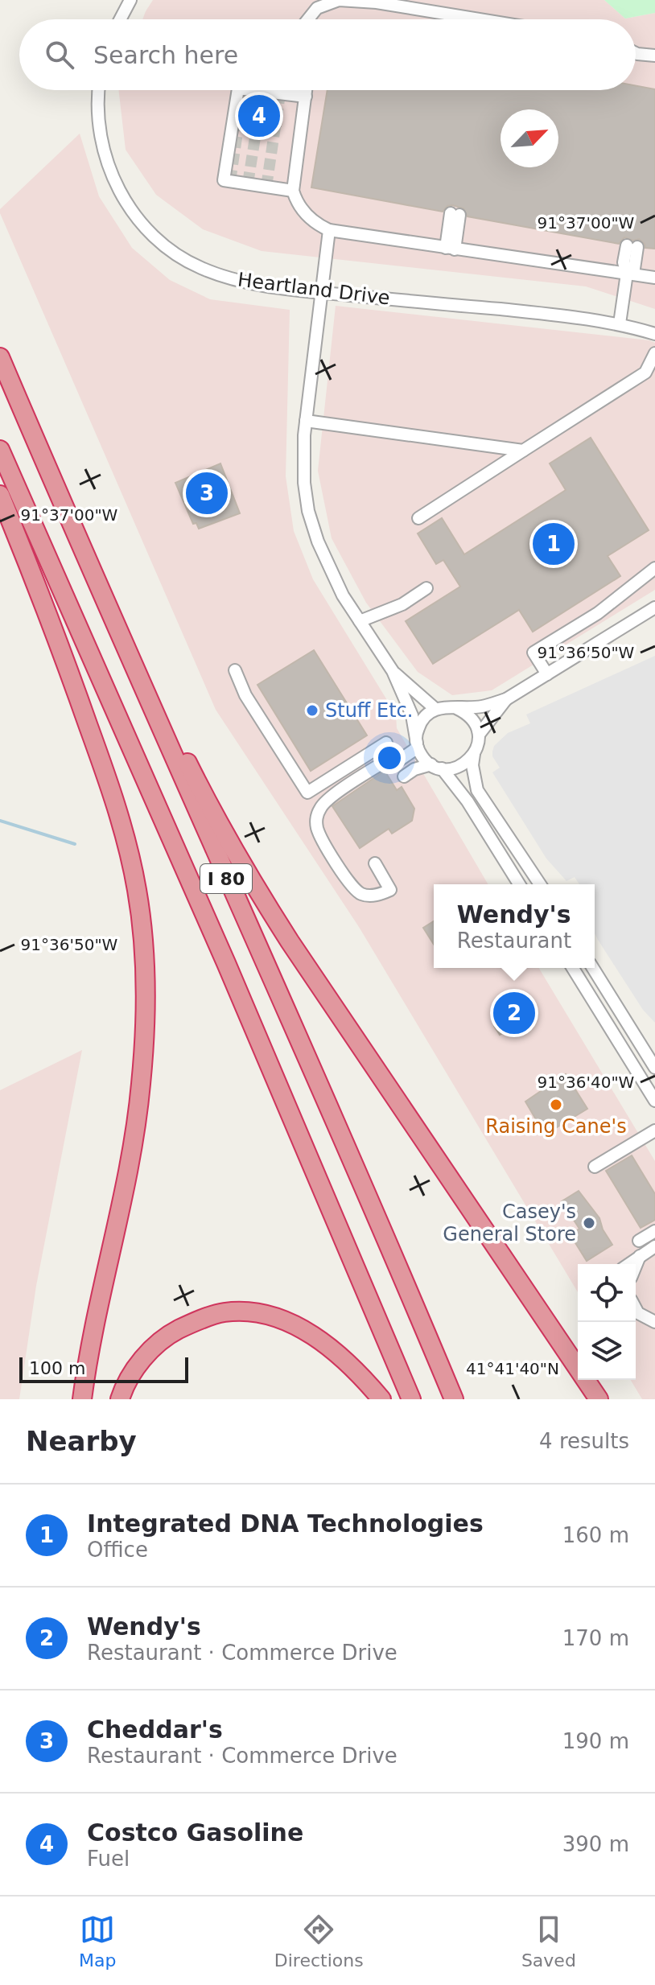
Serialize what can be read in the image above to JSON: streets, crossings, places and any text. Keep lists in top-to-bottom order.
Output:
{
  "streets": {
    "highway": ["I 80"],
    "street": ["Heartland Drive"]
  },
  "places": ["Stuff Etc.", "Raising Cane's", "Casey's General Store"],
  "scale_bar": "100 m",
  "north": "top right",
  "page": {
    "search": "Search here",
    "pins": [
      "4",
      "3",
      "1",
      "2"
    ],
    "popup": ["Wendy's", "Restaurant"],
    "scale": "100 m",
    "heading": ["Nearby", "4 results"],
    "list": [
      {
        "mark": "1",
        "name": "Integrated DNA Technologies",
        "note": "Office",
        "value": "160 m"
      },
      {
        "mark": "2",
        "name": "Wendy's",
        "note": "Restaurant · Commerce Drive",
        "value": "170 m"
      },
      {
        "mark": "3",
        "name": "Cheddar's",
        "note": "Restaurant · Commerce Drive",
        "value": "190 m"
      },
      {
        "mark": "4",
        "name": "Costco Gasoline",
        "note": "Fuel",
        "value": "390 m"
      }
    ],
    "nav": ["Map", "Directions", "Saved"]
  },
  "coordinates": [
    "91°37'00\"W",
    "91°36'50\"W",
    "91°36'40\"W",
    "41°41'40\"N"
  ]
}
